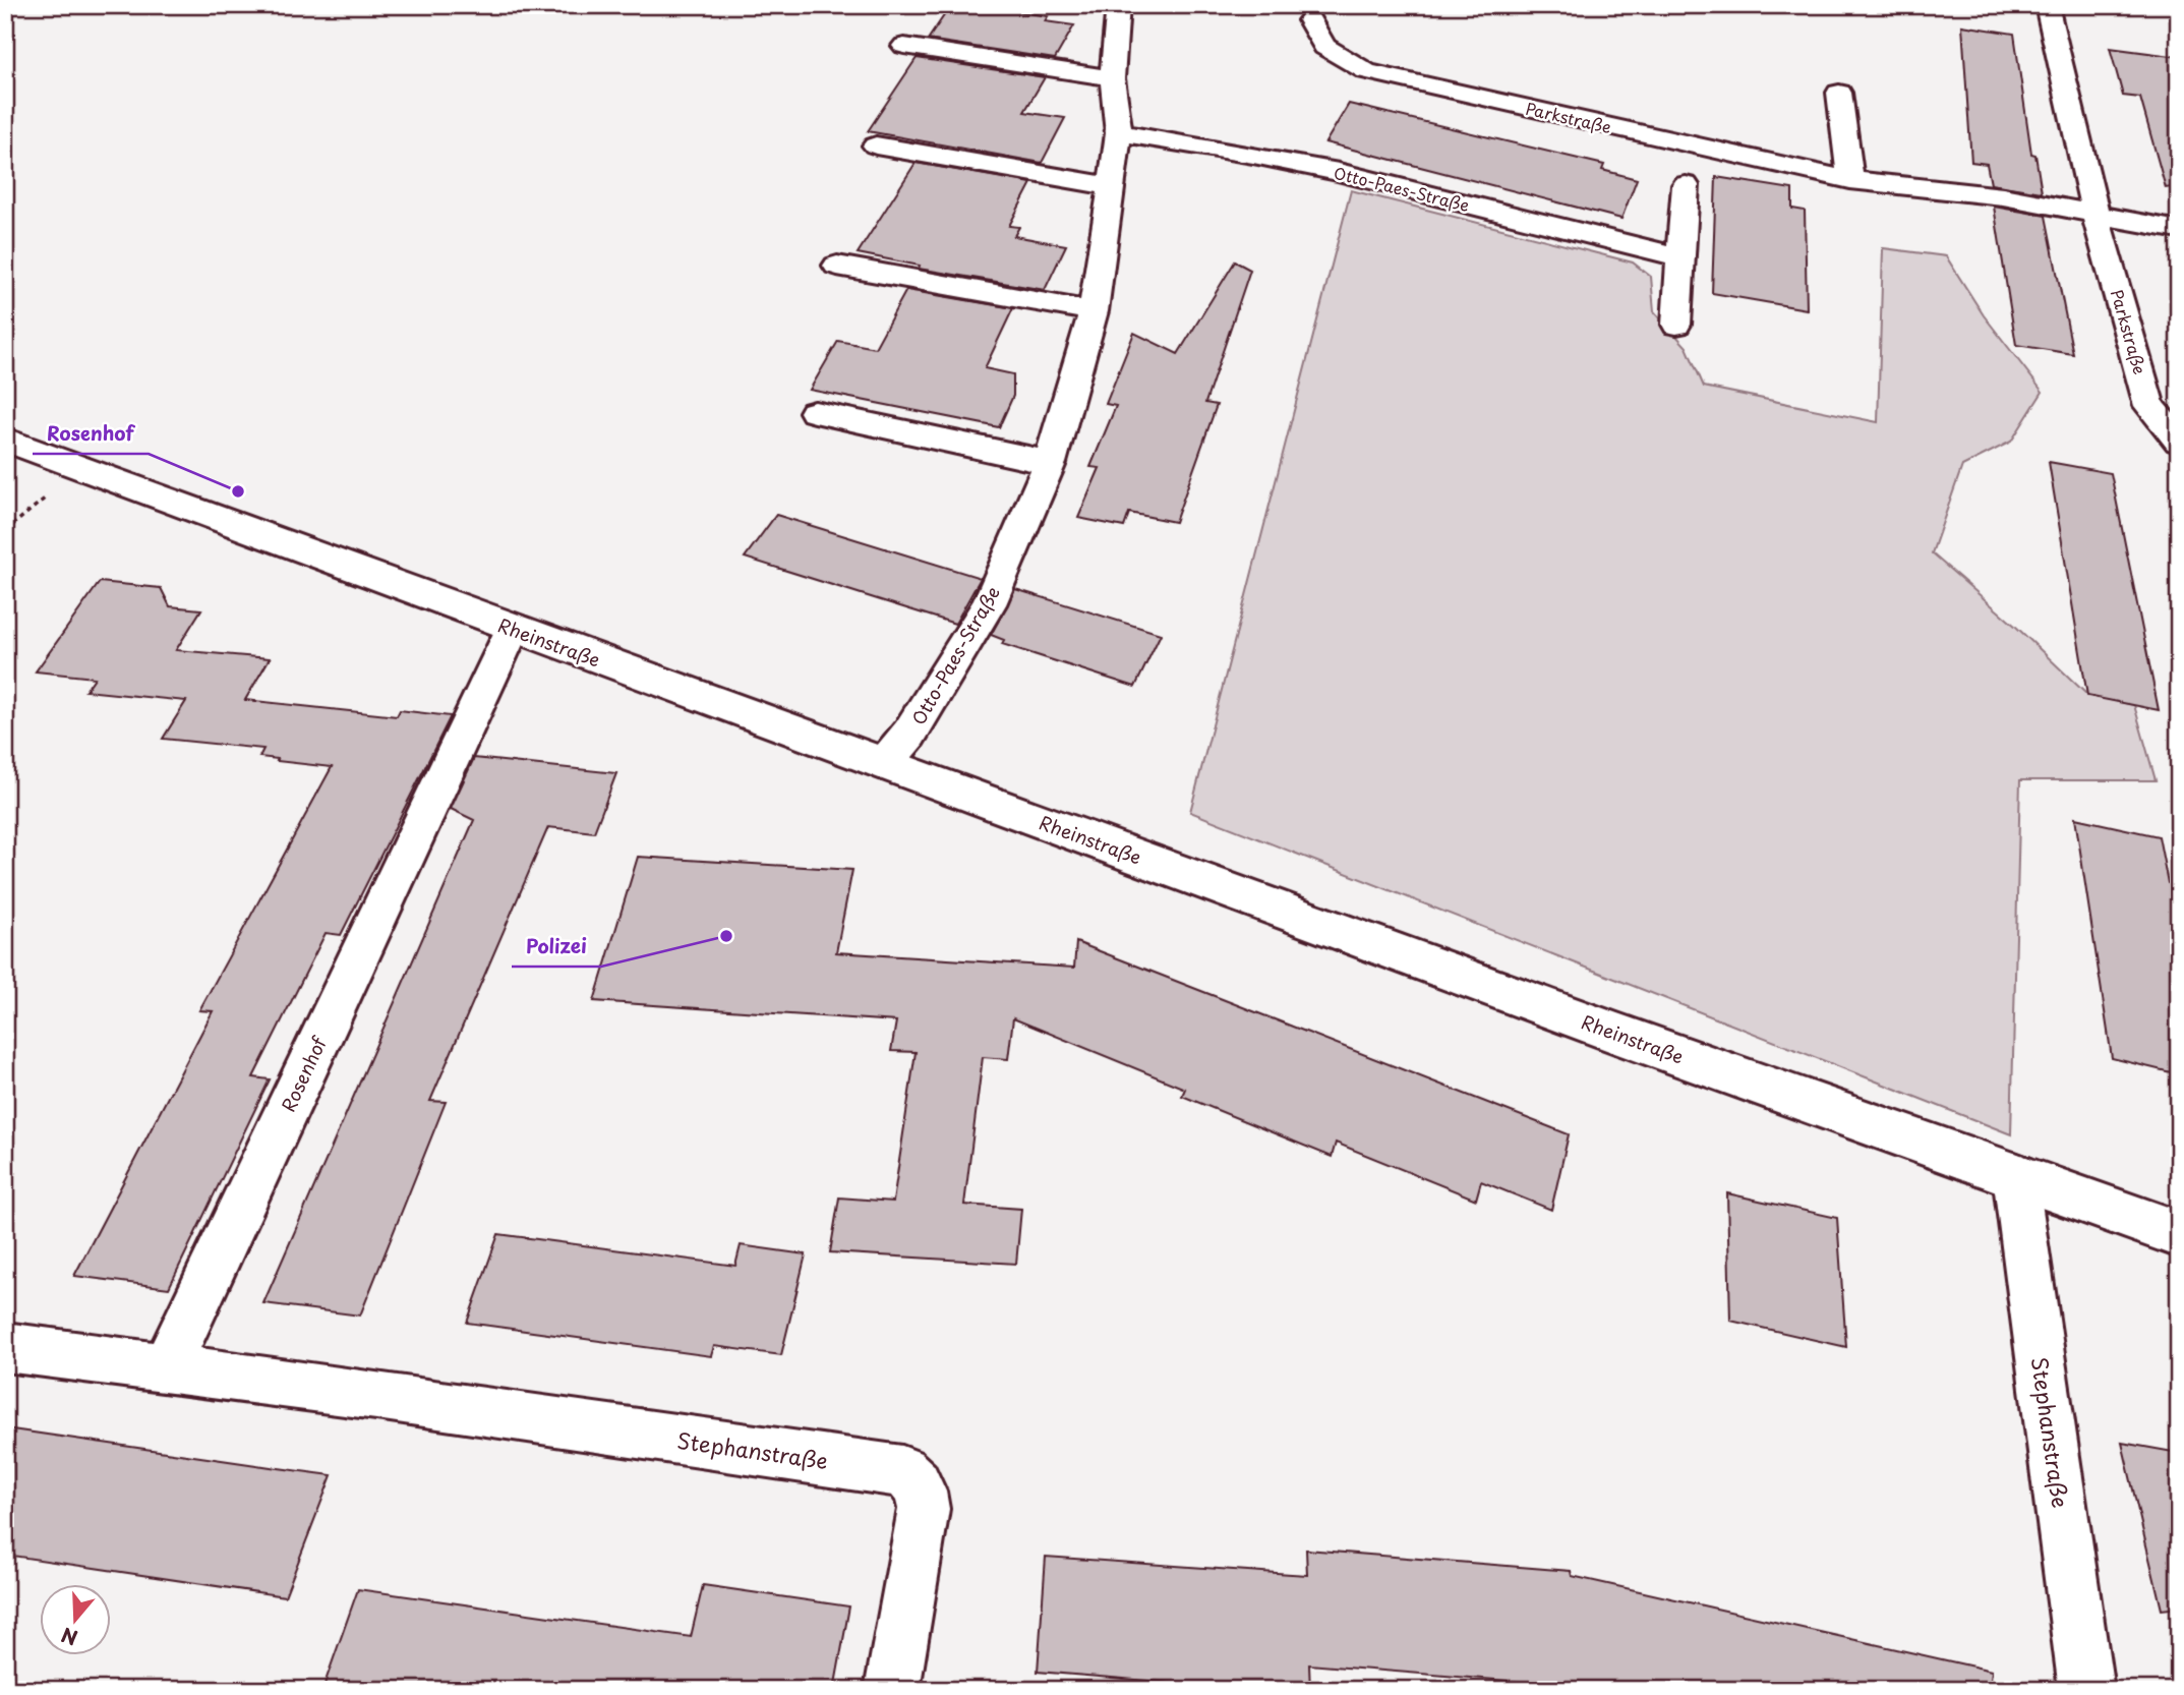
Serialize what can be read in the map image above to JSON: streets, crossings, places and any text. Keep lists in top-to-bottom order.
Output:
{
  "streets": {
    "street": [
      "Parkstraße",
      "Otto-Paes-Straße",
      "Rheinstraße",
      "Rosenhof",
      "Stephanstraße"
    ]
  },
  "crossings": [
    ["Otto-Paes-Straße", "Rheinstraße"],
    ["Rheinstraße", "Rosenhof"],
    ["Rheinstraße", "Stephanstraße"],
    ["Rosenhof", "Stephanstraße"]
  ],
  "places": ["Rosenhof", "Polizei"],
  "north": "bottom"
}
